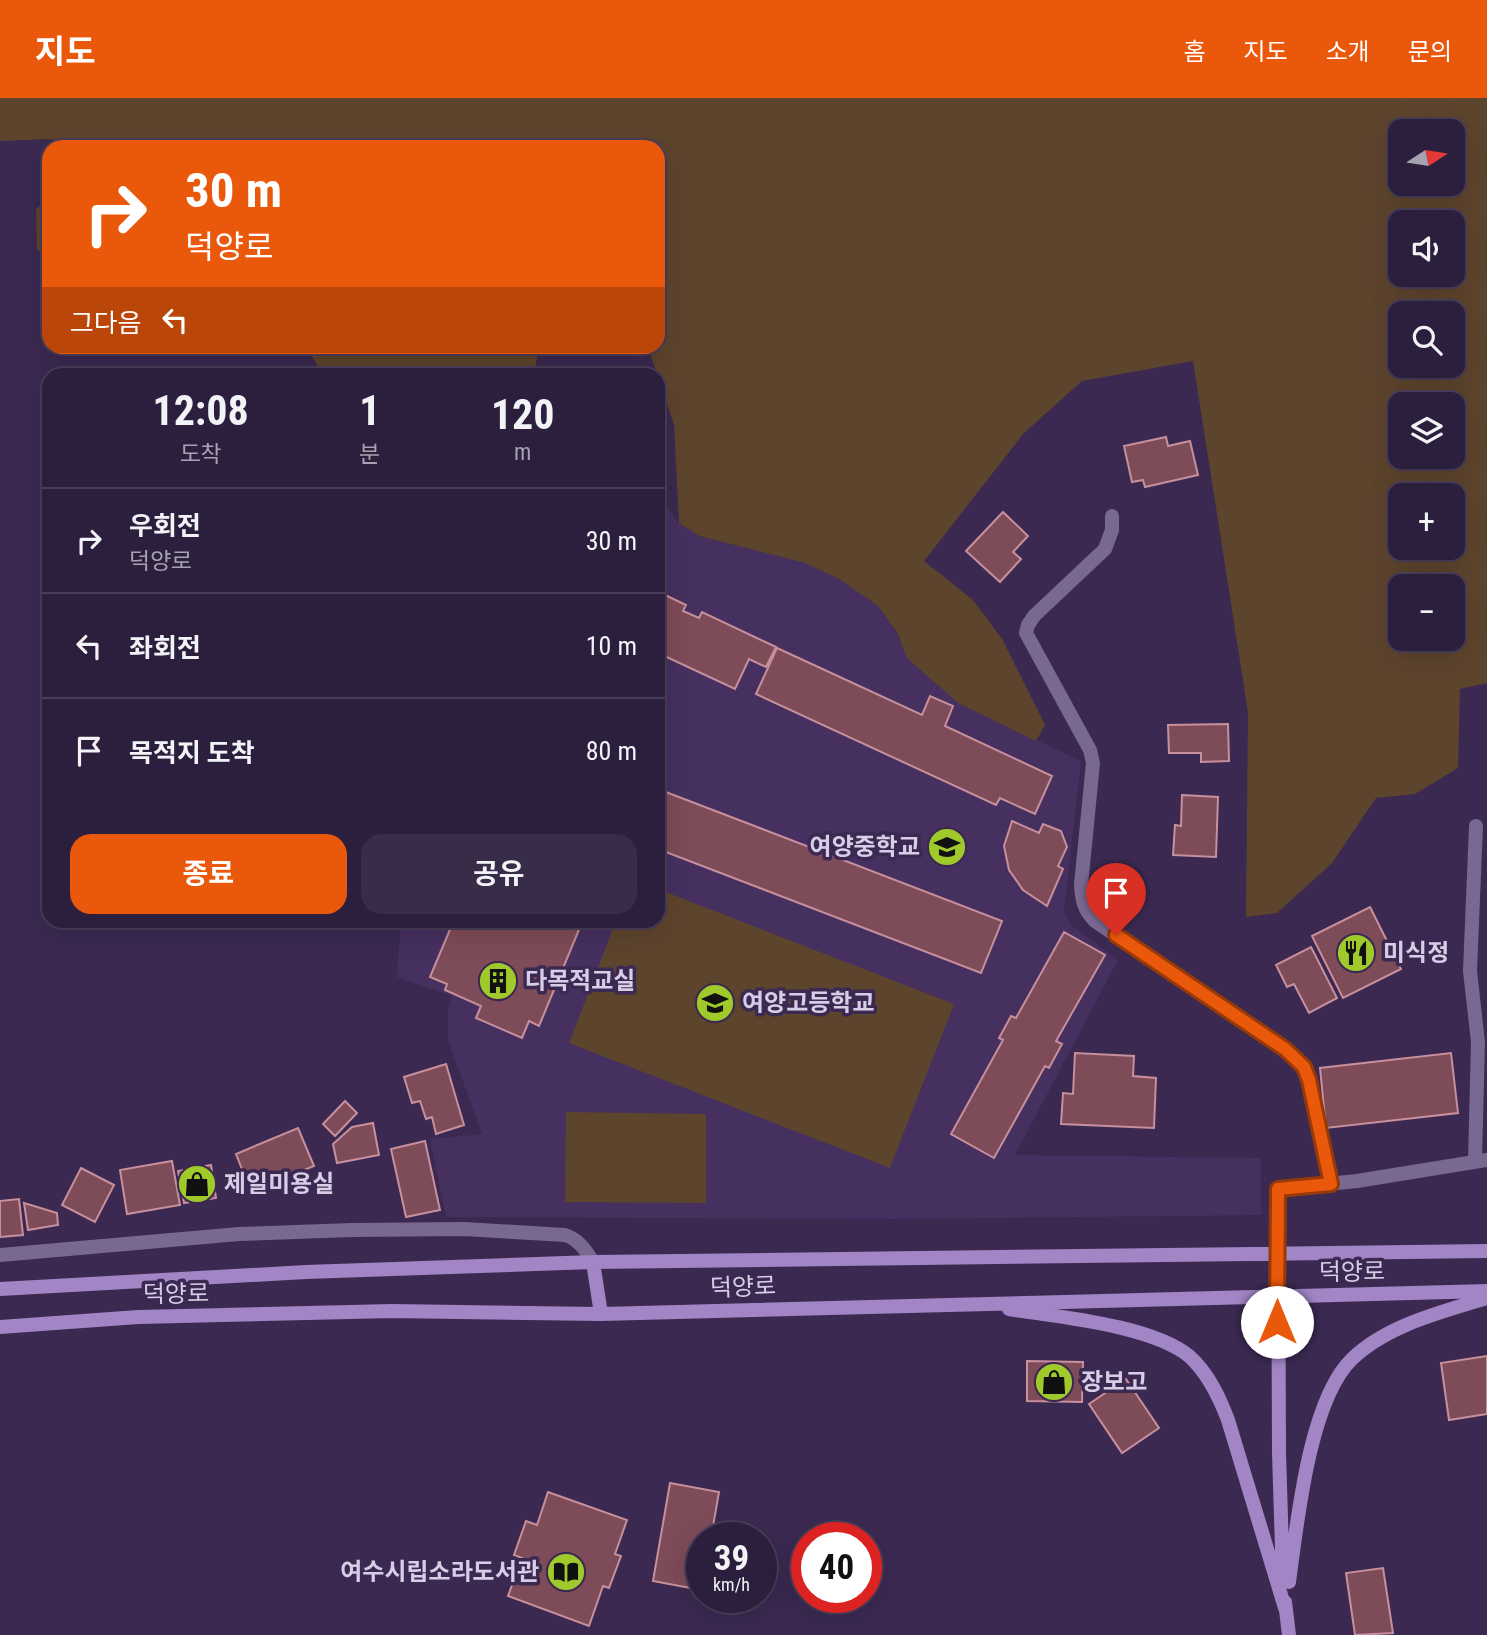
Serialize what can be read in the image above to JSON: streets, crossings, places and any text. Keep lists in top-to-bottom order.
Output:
{
  "streets": {
    "main road": ["덕양로"]
  },
  "places": {
    "school or university": ["여양중학교", "여양고등학교"],
    "restaurant": ["미식정"],
    "building": ["다목적교실"],
    "shop": ["제일미용실", "장보고"],
    "library": ["여수시립소라도서관"]
  },
  "north": "right",
  "page": {
    "header": "지도",
    "nav": [
      "홈",
      "지도",
      "소개",
      "문의"
    ],
    "map_buttons": ["+", "−"],
    "turn": ["30 m", "덕양로"],
    "then": "그다음",
    "eta": [
      "12:08",
      "도착",
      "1",
      "분",
      "120",
      "m"
    ],
    "list": [
      {
        "name": "우회전",
        "note": "덕양로",
        "value": "30 m"
      },
      {
        "name": "좌회전",
        "value": "10 m"
      },
      {
        "name": "목적지 도착",
        "value": "80 m"
      }
    ],
    "buttons": ["종료", "공유"],
    "speed": "39 km/h",
    "limit": "40"
  }
}
